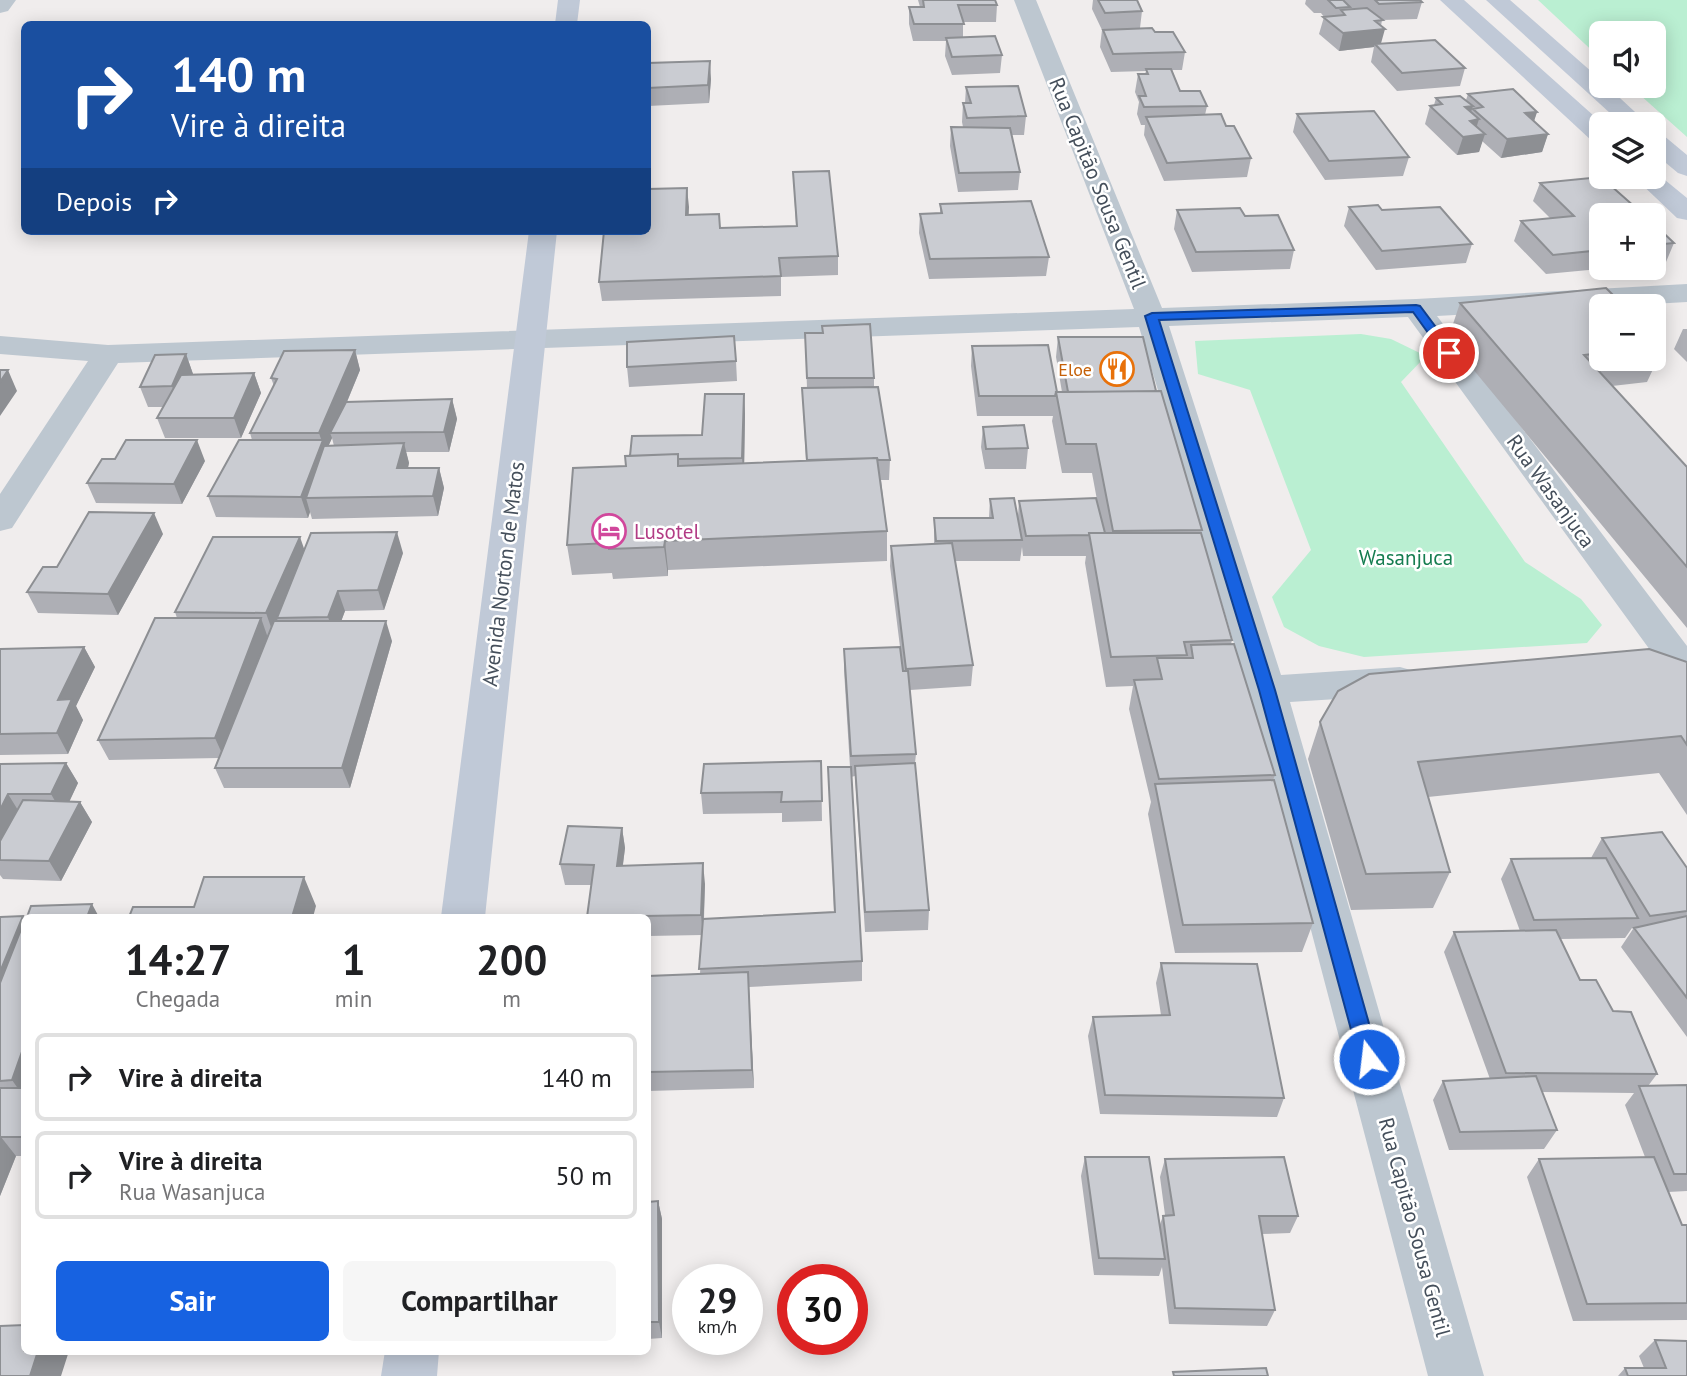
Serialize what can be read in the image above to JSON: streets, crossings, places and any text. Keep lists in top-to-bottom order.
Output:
{
  "streets": {
    "main road": ["Avenida Norton de Matos"],
    "street": ["Rua Capitão Sousa Gentil", "Rua Wasanjuca"]
  },
  "parks": ["Wasanjuca"],
  "places": {
    "restaurant": ["Eloe"],
    "hotel": ["Lusotel"]
  },
  "page": {
    "map_buttons": ["+", "−"],
    "turn": ["140 m", "Vire à direita"],
    "then": "Depois",
    "eta": [
      "14:27",
      "Chegada",
      "1",
      "min",
      "200",
      "m"
    ],
    "list": [
      {
        "name": "Vire à direita",
        "value": "140 m"
      },
      {
        "name": "Vire à direita",
        "note": "Rua Wasanjuca",
        "value": "50 m"
      }
    ],
    "buttons": ["Sair", "Compartilhar"],
    "speed": "29 km/h",
    "limit": "30"
  }
}
